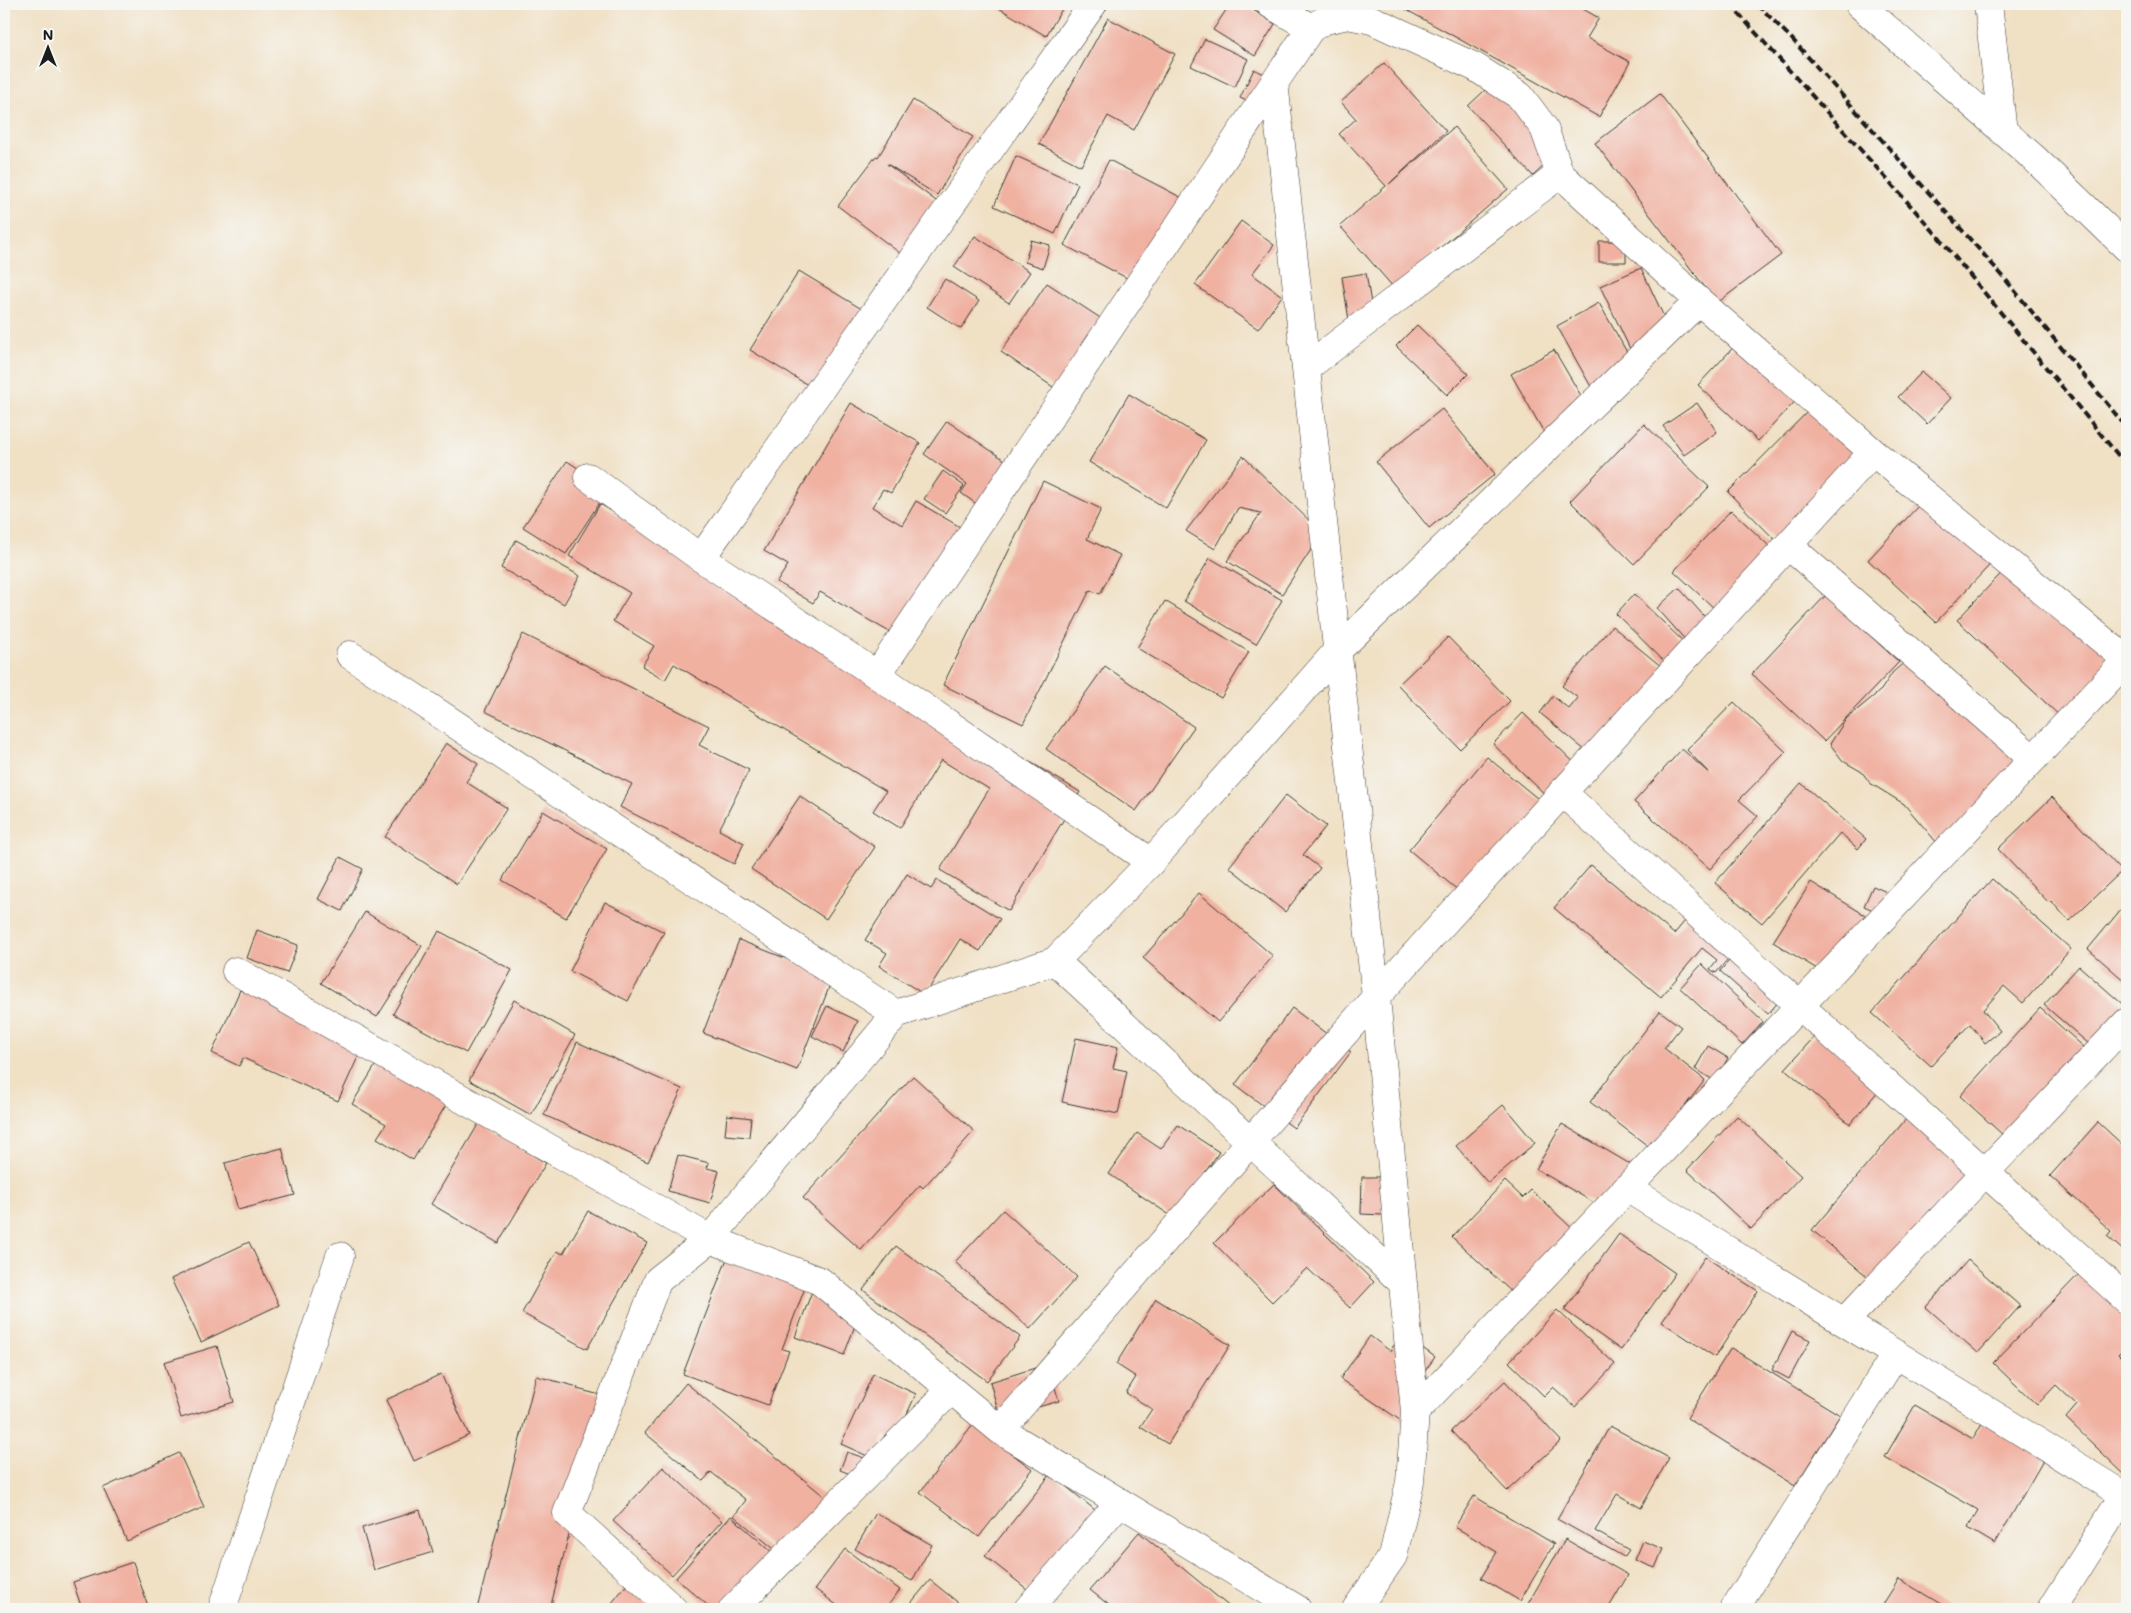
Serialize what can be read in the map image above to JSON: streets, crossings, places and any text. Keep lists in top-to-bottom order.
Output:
{
  "north": "top"
}
